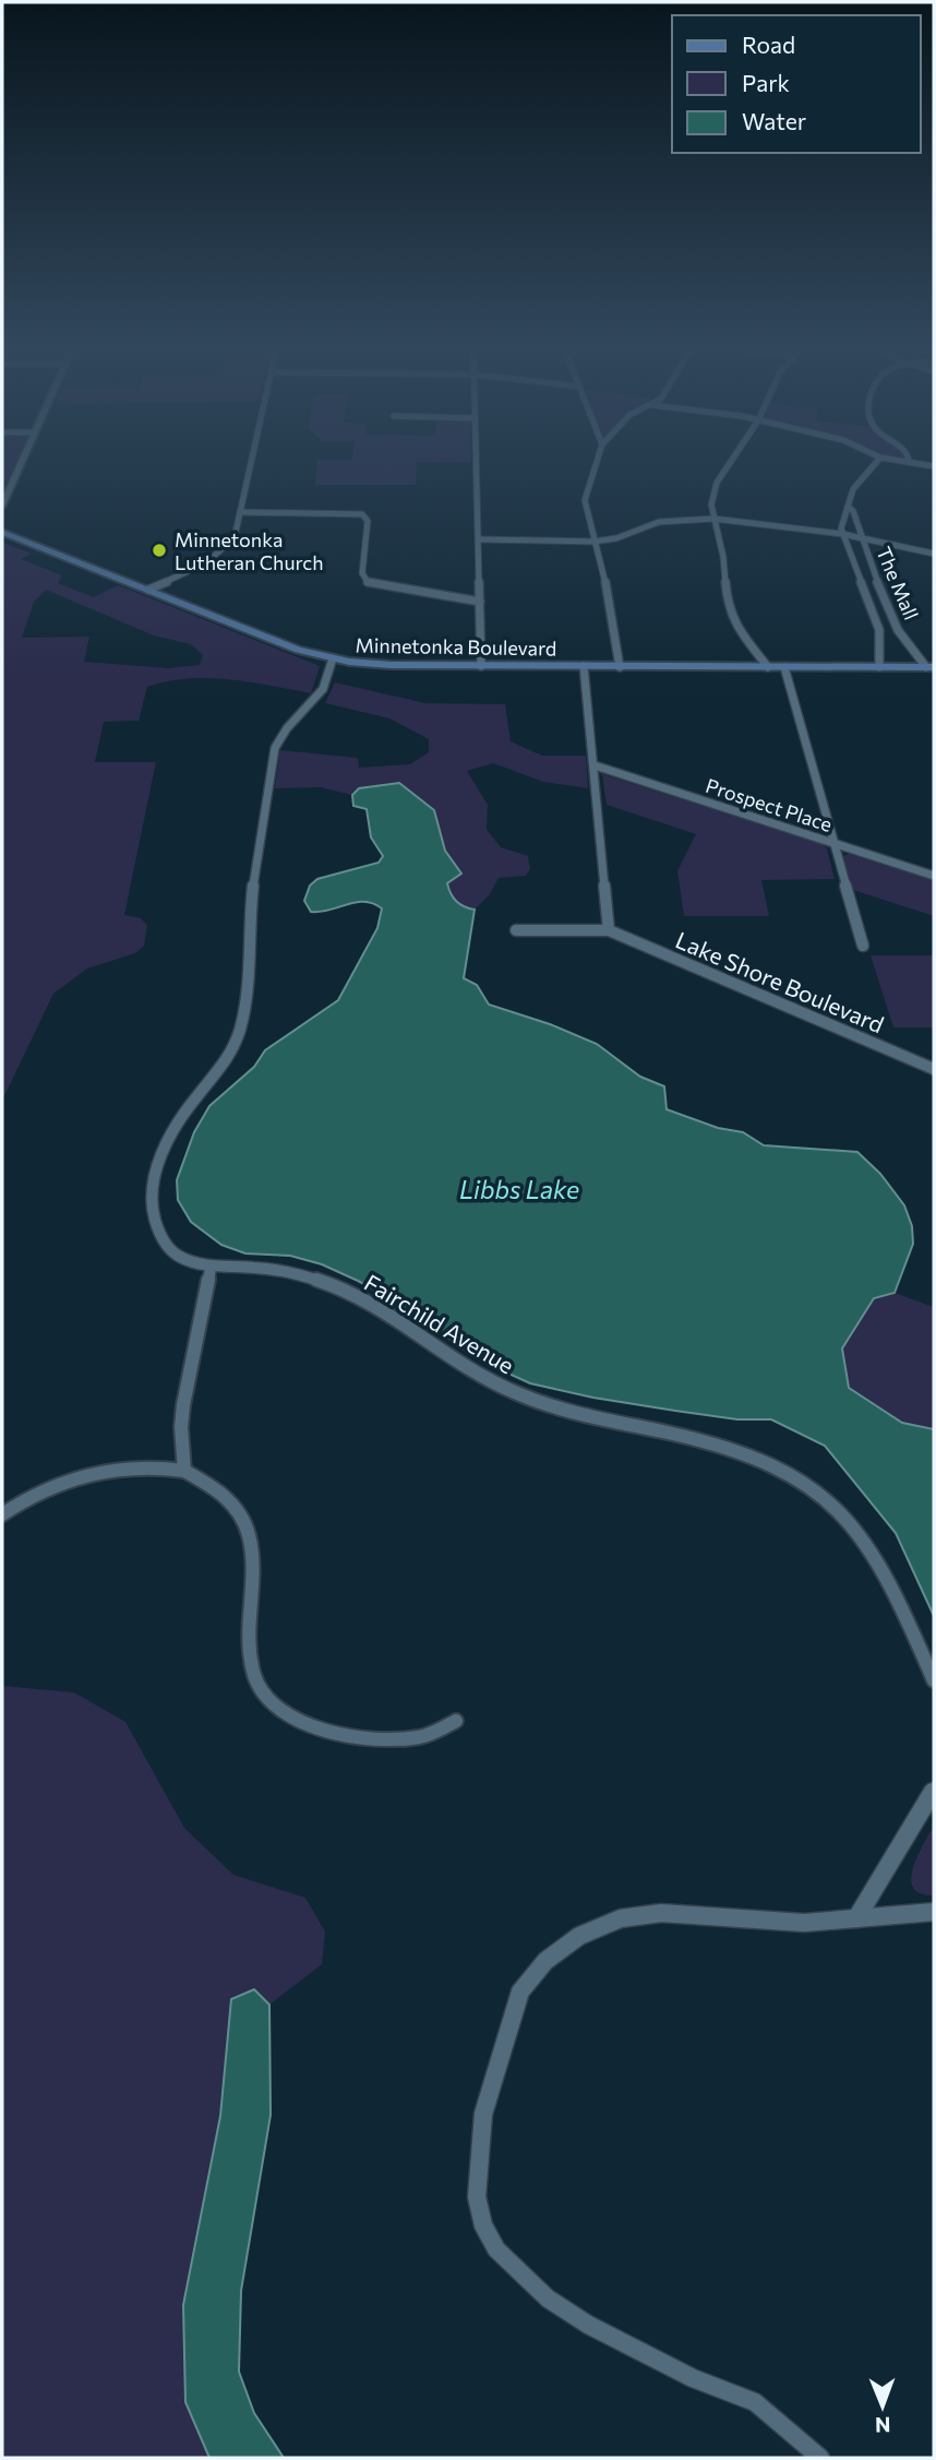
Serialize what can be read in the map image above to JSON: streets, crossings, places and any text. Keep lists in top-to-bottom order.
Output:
{
  "streets": {
    "main road": ["Minnetonka Boulevard"],
    "street": [
      "The Mall",
      "Prospect Place",
      "Lake Shore Boulevard",
      "Fairchild Avenue"
    ]
  },
  "crossings": [
    ["The Mall", "Minnetonka Boulevard"],
    ["Minnetonka Boulevard", "Fairchild Avenue"]
  ],
  "water": ["Libbs Lake"],
  "places": ["Minnetonka Lutheran Church"],
  "legend": ["Road", "Park", "Water"],
  "north": "bottom"
}
